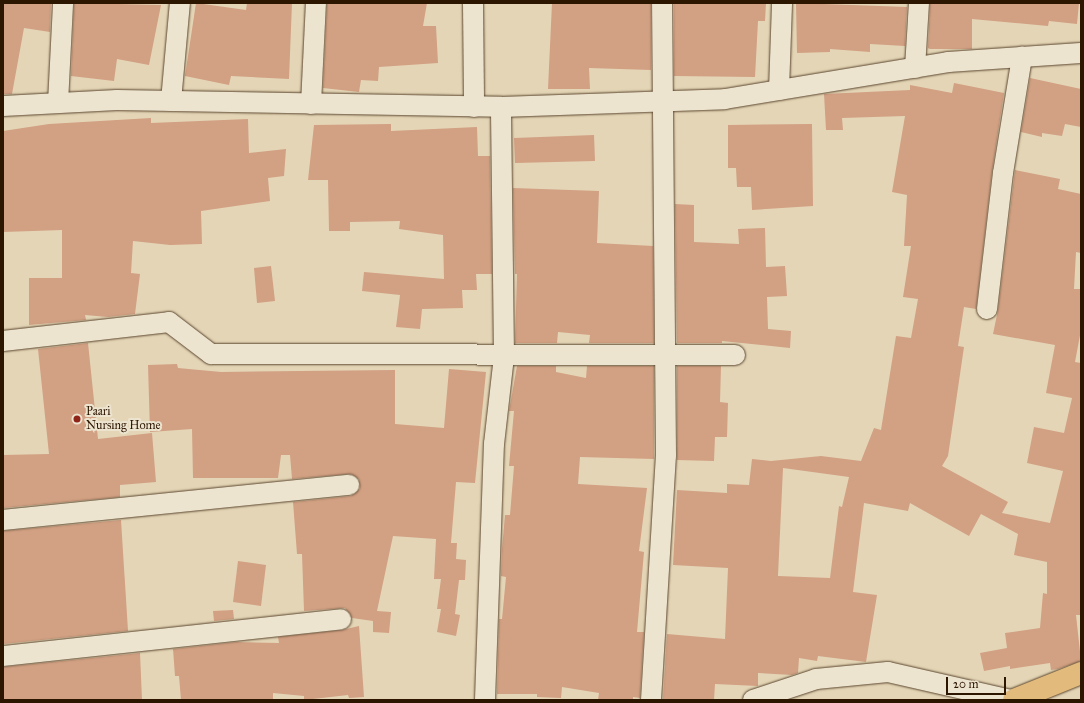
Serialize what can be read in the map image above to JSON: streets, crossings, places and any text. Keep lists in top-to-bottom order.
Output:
{
  "places": ["Paari Nursing Home"],
  "scale_bar": "20 m"
}
